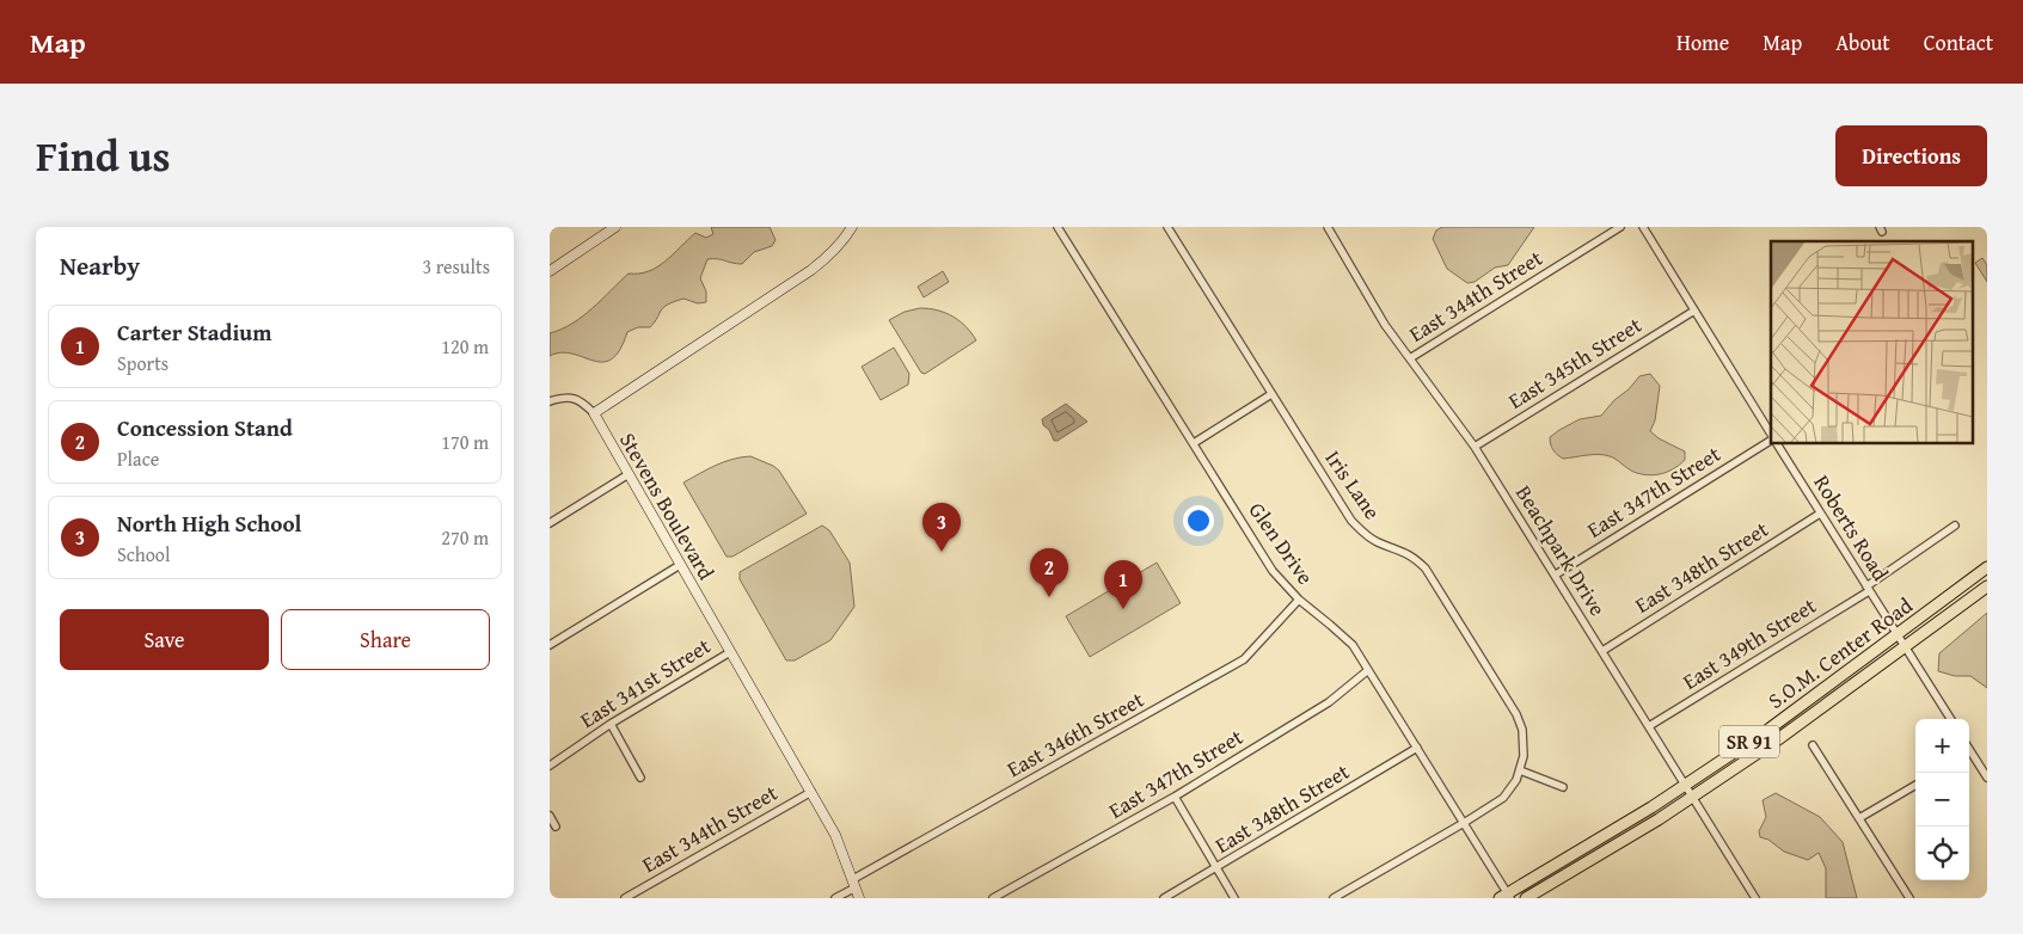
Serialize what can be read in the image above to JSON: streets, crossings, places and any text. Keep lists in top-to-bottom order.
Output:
{
  "streets": {
    "main road": ["S.O.M. Center Road", "SR 91"],
    "street": [
      "East 344th Street",
      "East 345th Street",
      "Iris Lane",
      "East 347th Street",
      "Stevens Boulevard",
      "Roberts Road",
      "Glen Drive",
      "Beachpark Drive",
      "East 348th Street",
      "East 349th Street",
      "East 341st Street",
      "East 346th Street"
    ]
  },
  "crossings": [
    ["East 344th Street", "Stevens Boulevard"],
    ["East 344th Street", "Beachpark Drive"],
    ["East 345th Street", "Beachpark Drive"],
    ["Iris Lane", "Glen Drive"],
    ["East 347th Street", "Glen Drive"],
    ["East 347th Street", "Beachpark Drive"],
    ["Stevens Boulevard", "East 341st Street"],
    ["Stevens Boulevard", "East 346th Street"],
    ["Roberts Road", "East 348th Street"],
    ["Roberts Road", "East 349th Street"],
    ["Roberts Road", "S.O.M. Center Road"],
    ["Glen Drive", "East 348th Street"],
    ["Glen Drive", "S.O.M. Center Road"],
    ["Glen Drive", "East 346th Street"],
    ["Beachpark Drive", "East 348th Street"],
    ["Beachpark Drive", "East 349th Street"],
    ["Beachpark Drive", "S.O.M. Center Road"]
  ],
  "page": {
    "header": "Map",
    "nav": [
      "Home",
      "Map",
      "About",
      "Contact"
    ],
    "title": "Find us",
    "buttons": [
      "Directions",
      ["Save", "Share"]
    ],
    "heading": ["Nearby", "3 results"],
    "list": [
      {
        "mark": "1",
        "name": "Carter Stadium",
        "note": "Sports",
        "value": "120 m"
      },
      {
        "mark": "2",
        "name": "Concession Stand",
        "note": "Place",
        "value": "170 m"
      },
      {
        "mark": "3",
        "name": "North High School",
        "note": "School",
        "value": "270 m"
      }
    ],
    "pins": ["3", "2", "1"],
    "map_buttons": ["+", "−"]
  }
}
